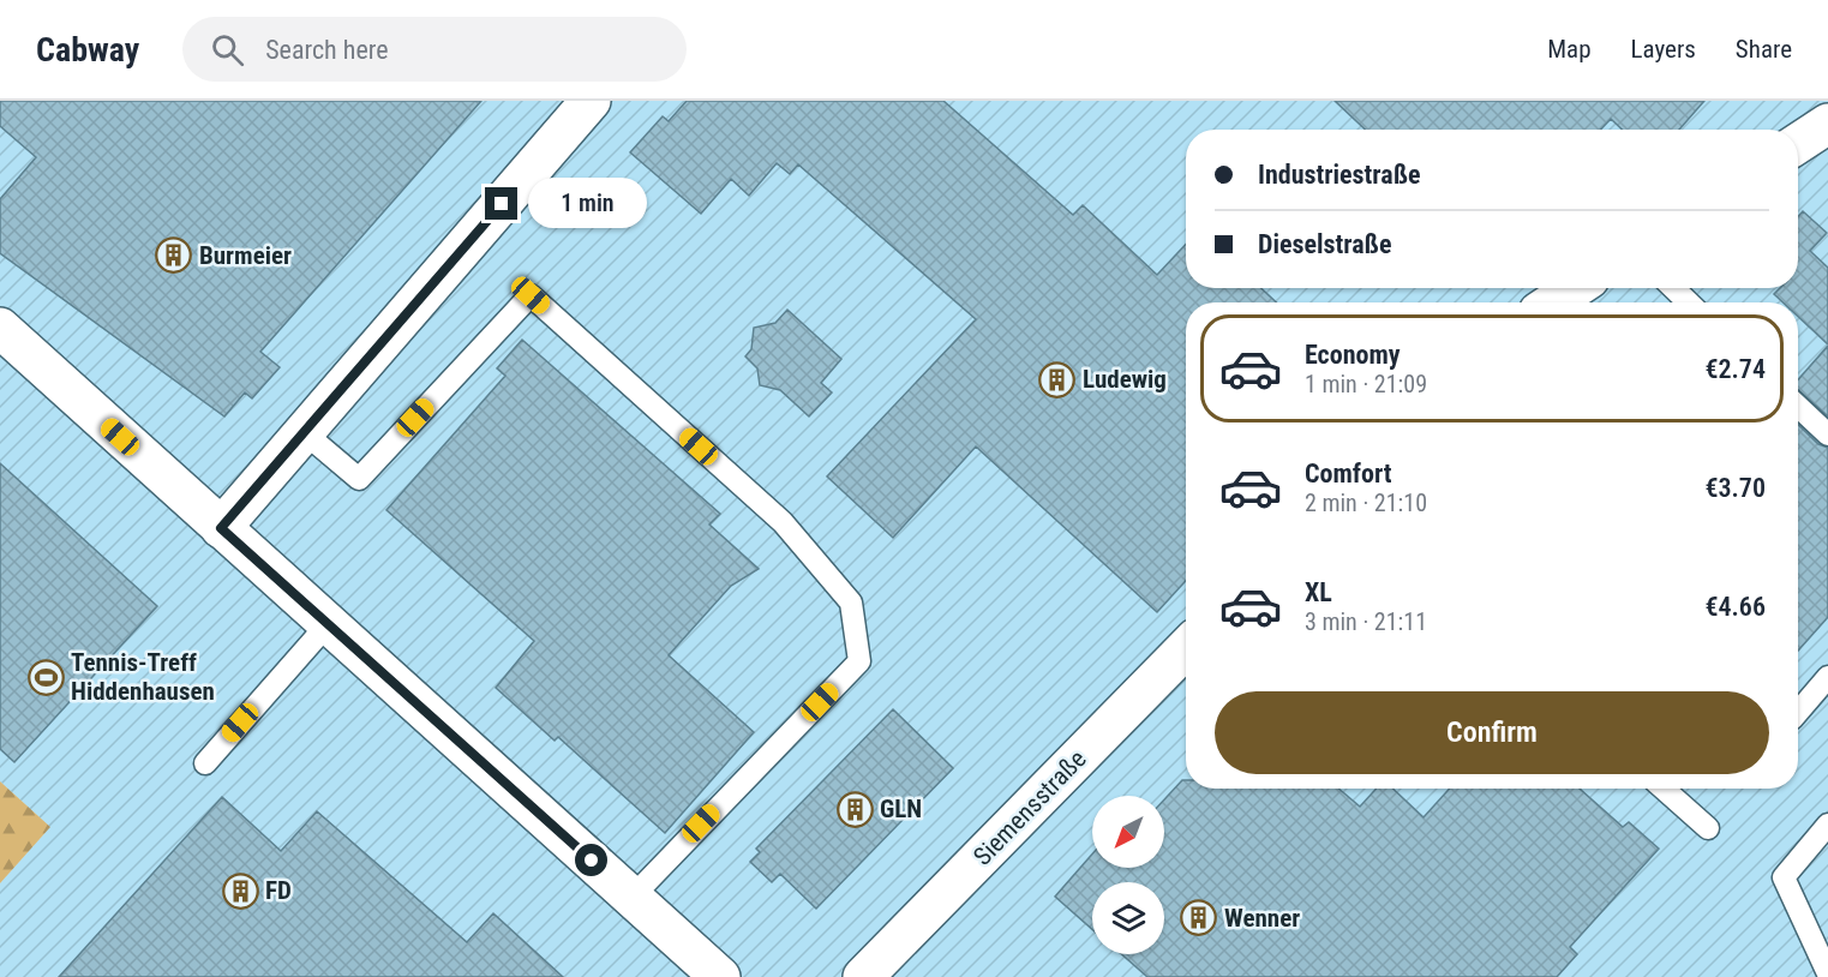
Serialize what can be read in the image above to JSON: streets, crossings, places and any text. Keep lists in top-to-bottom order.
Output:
{
  "streets": {
    "street": ["Siemensstraße"]
  },
  "places": {
    "building": [
      "Burmeier",
      "Ludewig",
      "GLN",
      "FD",
      "Wenner"
    ],
    "sports": ["Tennis-Treff Hiddenhausen"]
  },
  "north": "bottom left",
  "page": {
    "header": "Cabway",
    "search": "Search here",
    "nav": ["Map", "Layers", "Share"],
    "banner": ["Industriestraße", "Dieselstraße"],
    "bubble": "1 min",
    "list": [
      {
        "name": "Economy",
        "note": "1 min · 21:09",
        "value": "€2.74"
      },
      {
        "name": "Comfort",
        "note": "2 min · 21:10",
        "value": "€3.70"
      },
      {
        "name": "XL",
        "note": "3 min · 21:11",
        "value": "€4.66"
      }
    ],
    "buttons": "Confirm"
  }
}
